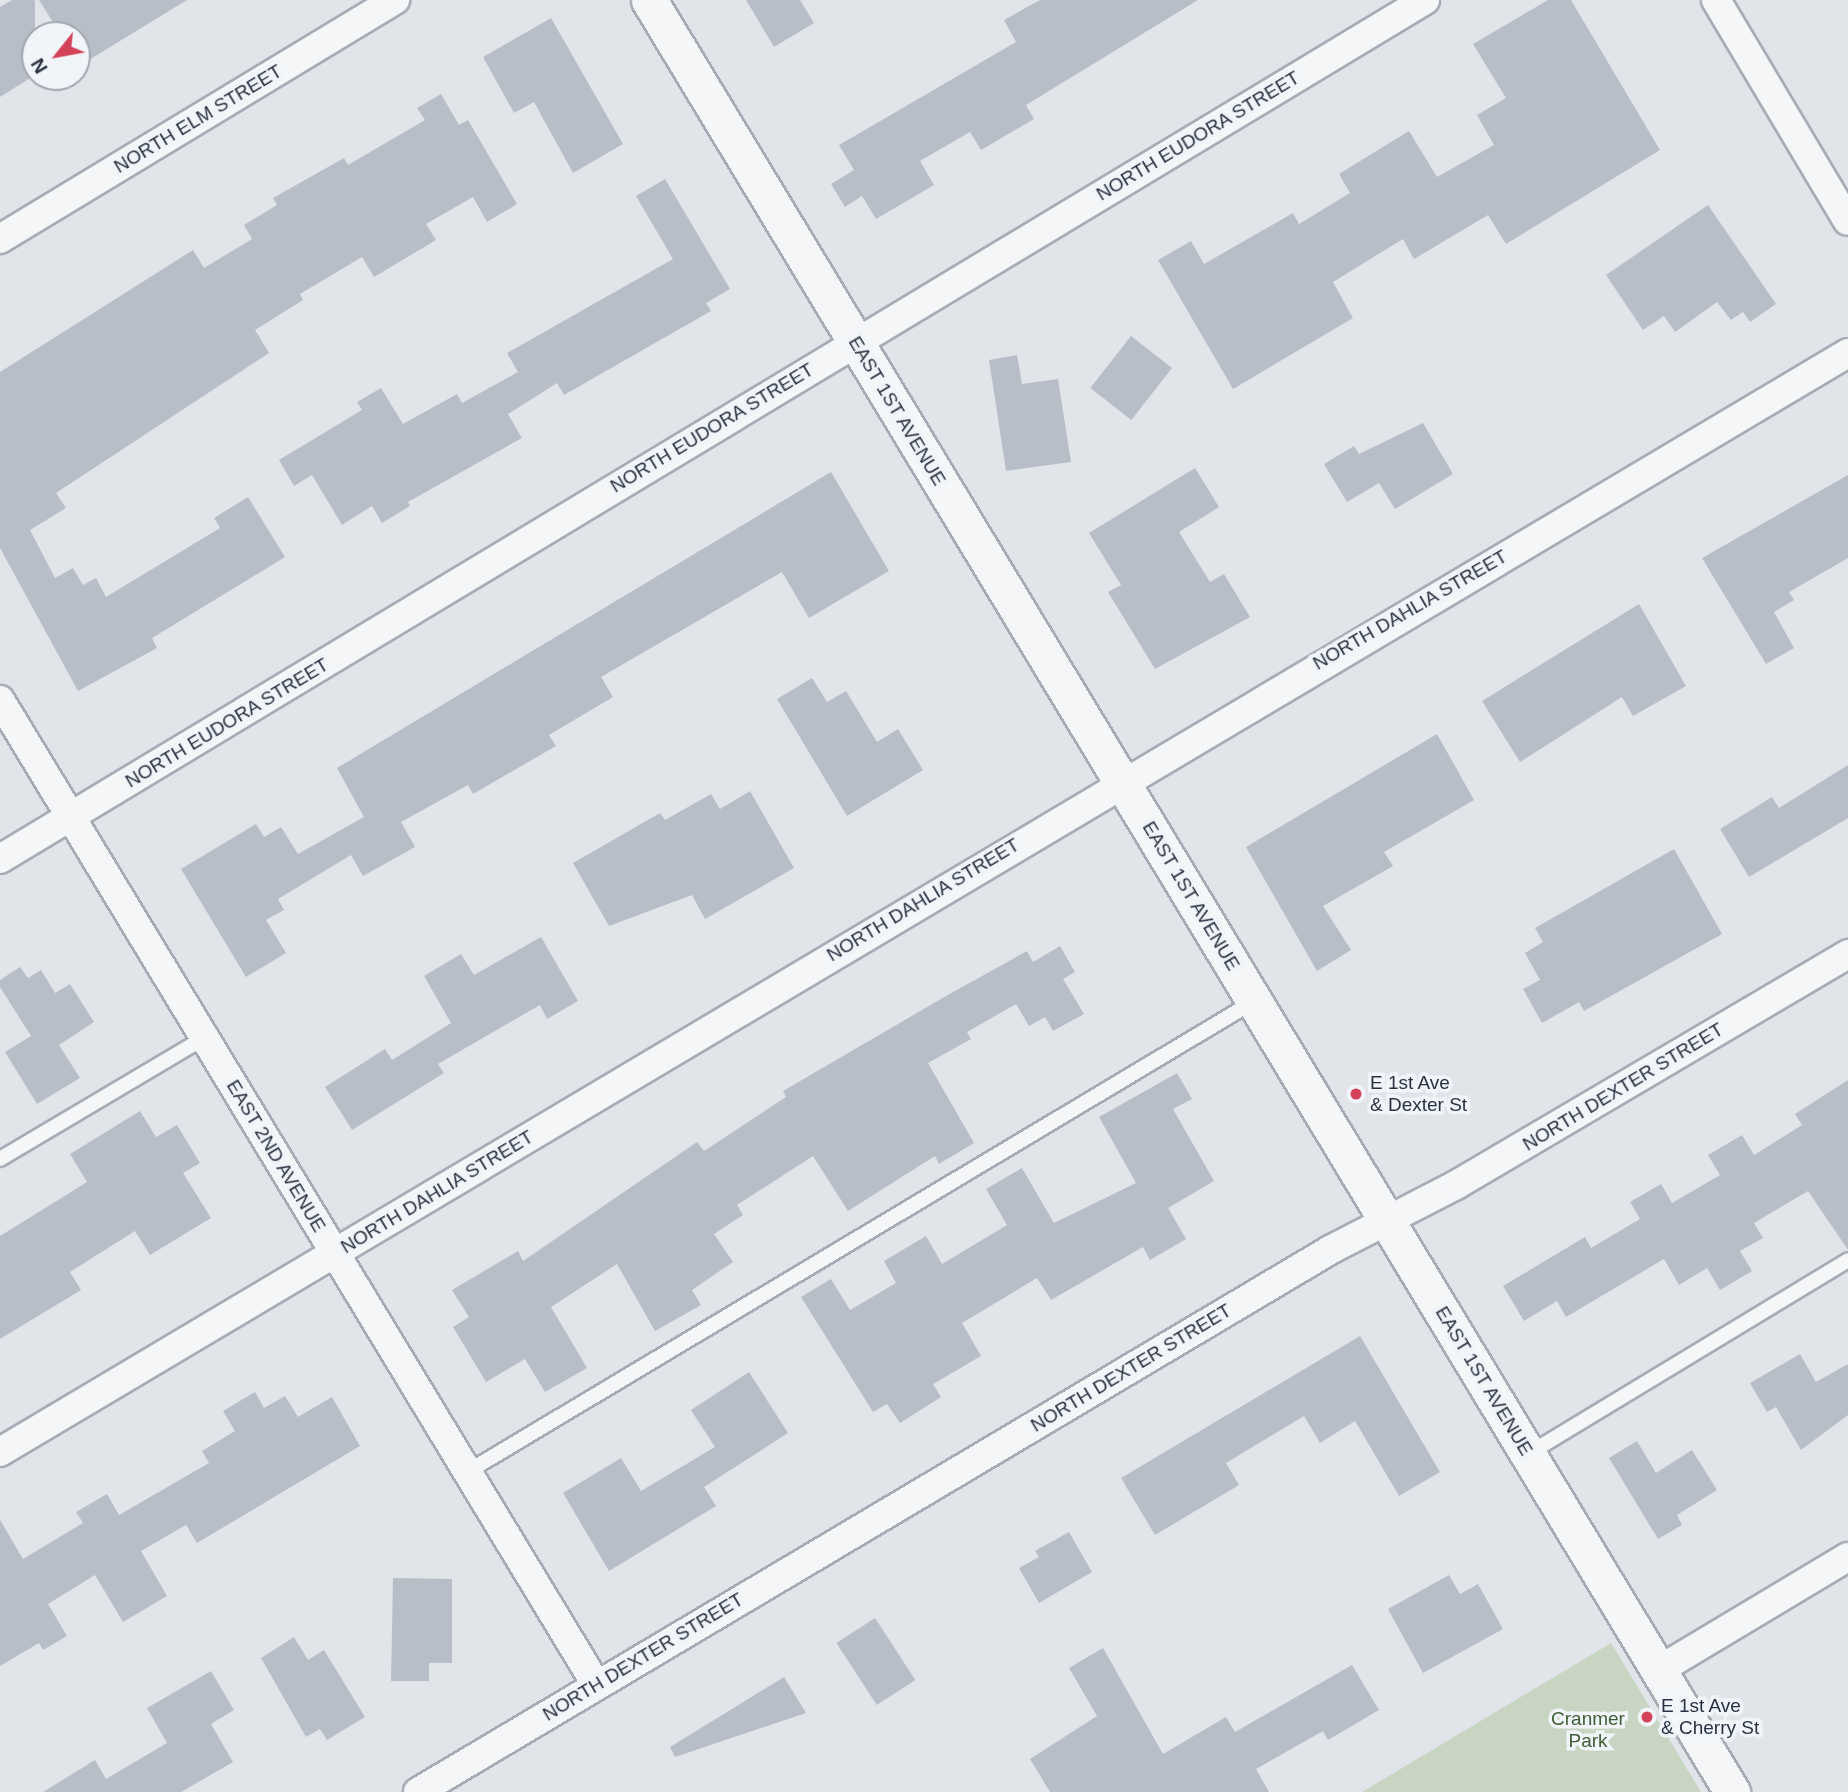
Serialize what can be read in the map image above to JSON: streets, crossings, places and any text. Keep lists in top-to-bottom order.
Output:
{
  "streets": {
    "street": [
      "NORTH ELM STREET",
      "NORTH EUDORA STREET",
      "EAST 1ST AVENUE",
      "NORTH DAHLIA STREET",
      "NORTH DEXTER STREET",
      "EAST 2ND AVENUE"
    ]
  },
  "crossings": [
    ["NORTH EUDORA STREET", "EAST 1ST AVENUE"],
    ["NORTH EUDORA STREET", "EAST 2ND AVENUE"],
    ["EAST 1ST AVENUE", "NORTH DAHLIA STREET"],
    ["EAST 1ST AVENUE", "NORTH DEXTER STREET"],
    ["NORTH DAHLIA STREET", "EAST 2ND AVENUE"],
    ["NORTH DEXTER STREET", "EAST 2ND AVENUE"]
  ],
  "parks": ["Cranmer Park"],
  "places": ["E 1st Ave & Dexter St", "E 1st Ave & Cherry St"],
  "north": "bottom left"
}
